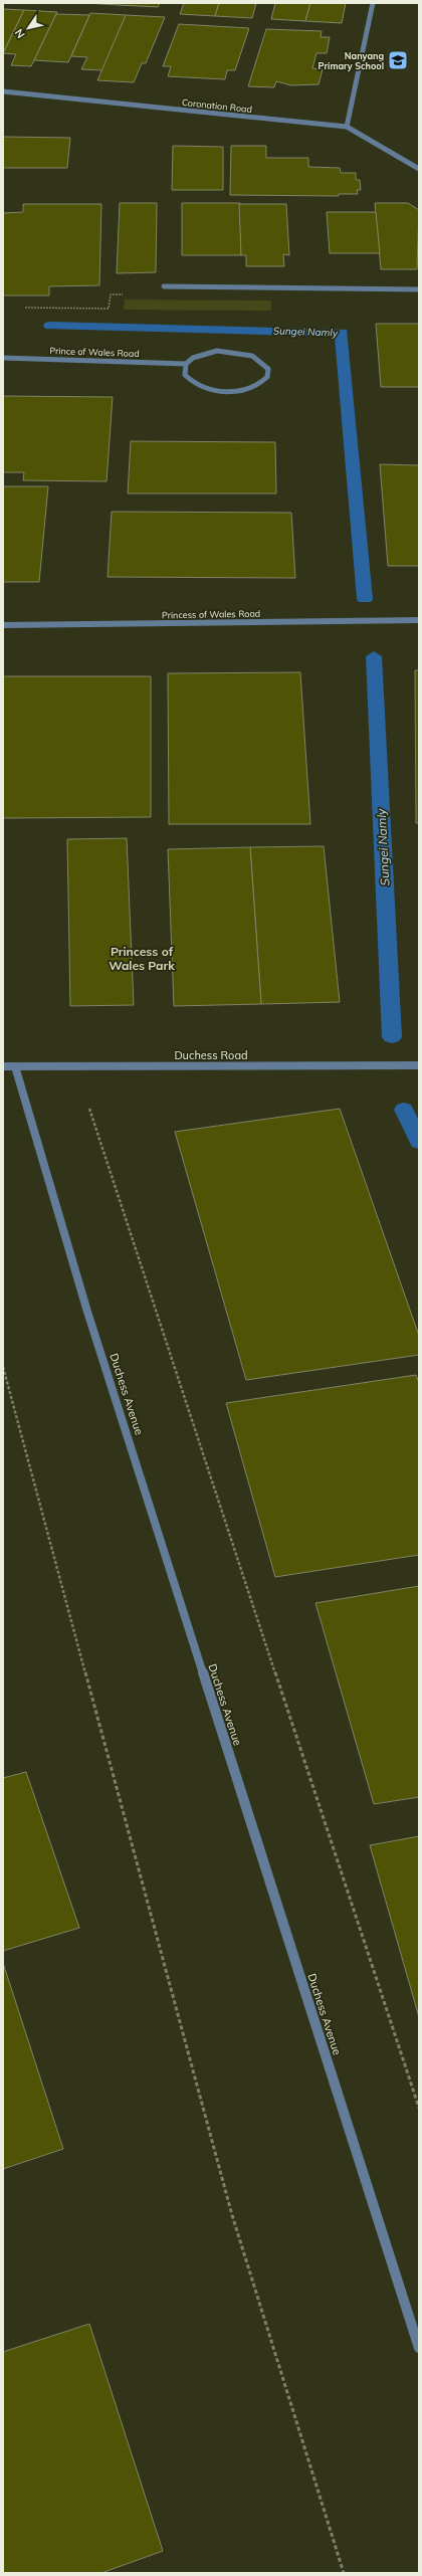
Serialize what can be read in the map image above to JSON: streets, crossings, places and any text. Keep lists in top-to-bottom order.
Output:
{
  "streets": {
    "street": [
      "Coronation Road",
      "Prince of Wales Road",
      "Princess of Wales Road",
      "Duchess Road",
      "Duchess Avenue"
    ]
  },
  "crossings": [
    ["Duchess Road", "Duchess Avenue"]
  ],
  "districts": ["Princess of Wales Park"],
  "water": ["Sungei Namly"],
  "places": {
    "school or university": ["Nanyang Primary School"]
  },
  "north": "bottom left"
}
